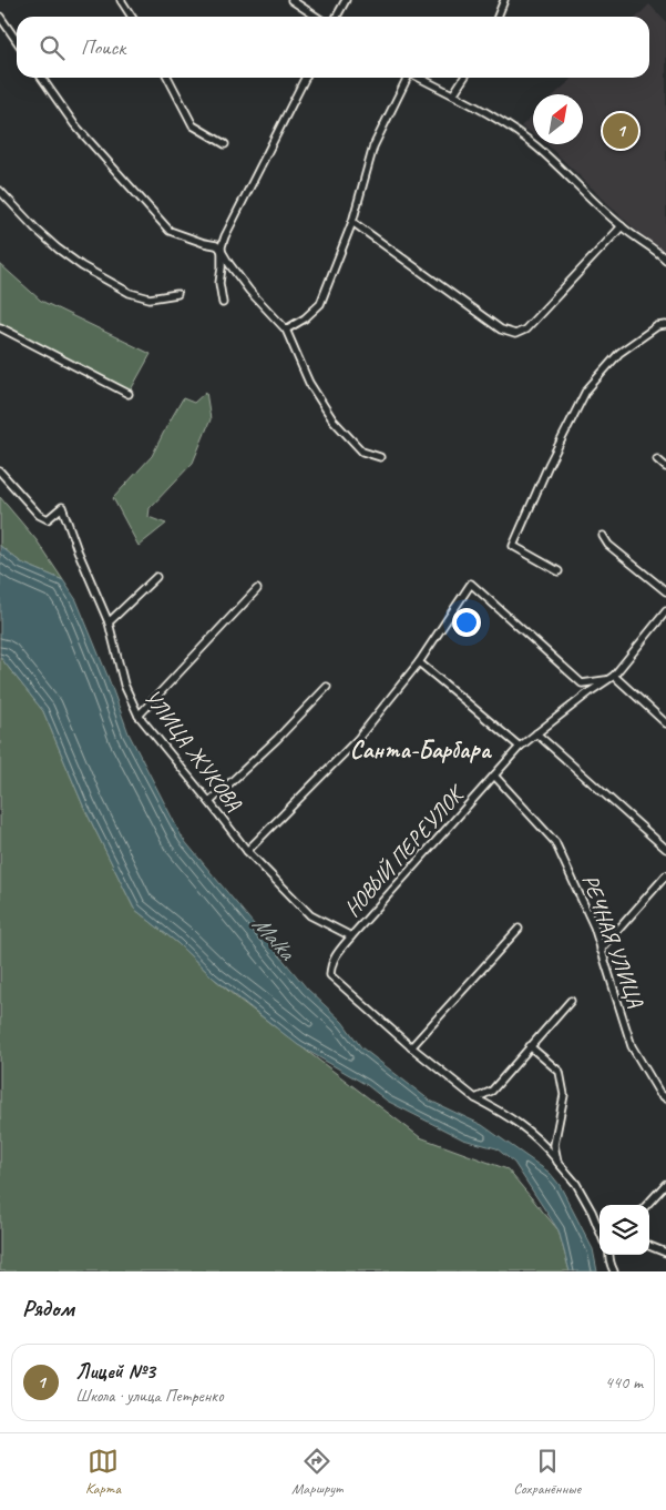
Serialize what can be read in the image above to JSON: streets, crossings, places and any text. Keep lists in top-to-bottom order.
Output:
{
  "streets": {
    "street": ["УЛИЦА ЖУКОВА", "НОВЫЙ ПЕРЕУЛОК", "РЕЧНАЯ УЛИЦА"]
  },
  "crossings": [
    ["УЛИЦА ЖУКОВА", "НОВЫЙ ПЕРЕУЛОК"],
    ["НОВЫЙ ПЕРЕУЛОК", "РЕЧНАЯ УЛИЦА"]
  ],
  "districts": ["Санта-Барбара"],
  "water": ["Malka"],
  "north": "top right",
  "page": {
    "search": "Поиск",
    "pins": "1",
    "heading": "Рядом",
    "list": [
      {
        "mark": "1",
        "name": "Лицей №3",
        "note": "Школа · улица Петренко",
        "value": "440 m"
      }
    ],
    "nav": ["Карта", "Маршрут", "Сохранённые"]
  }
}
